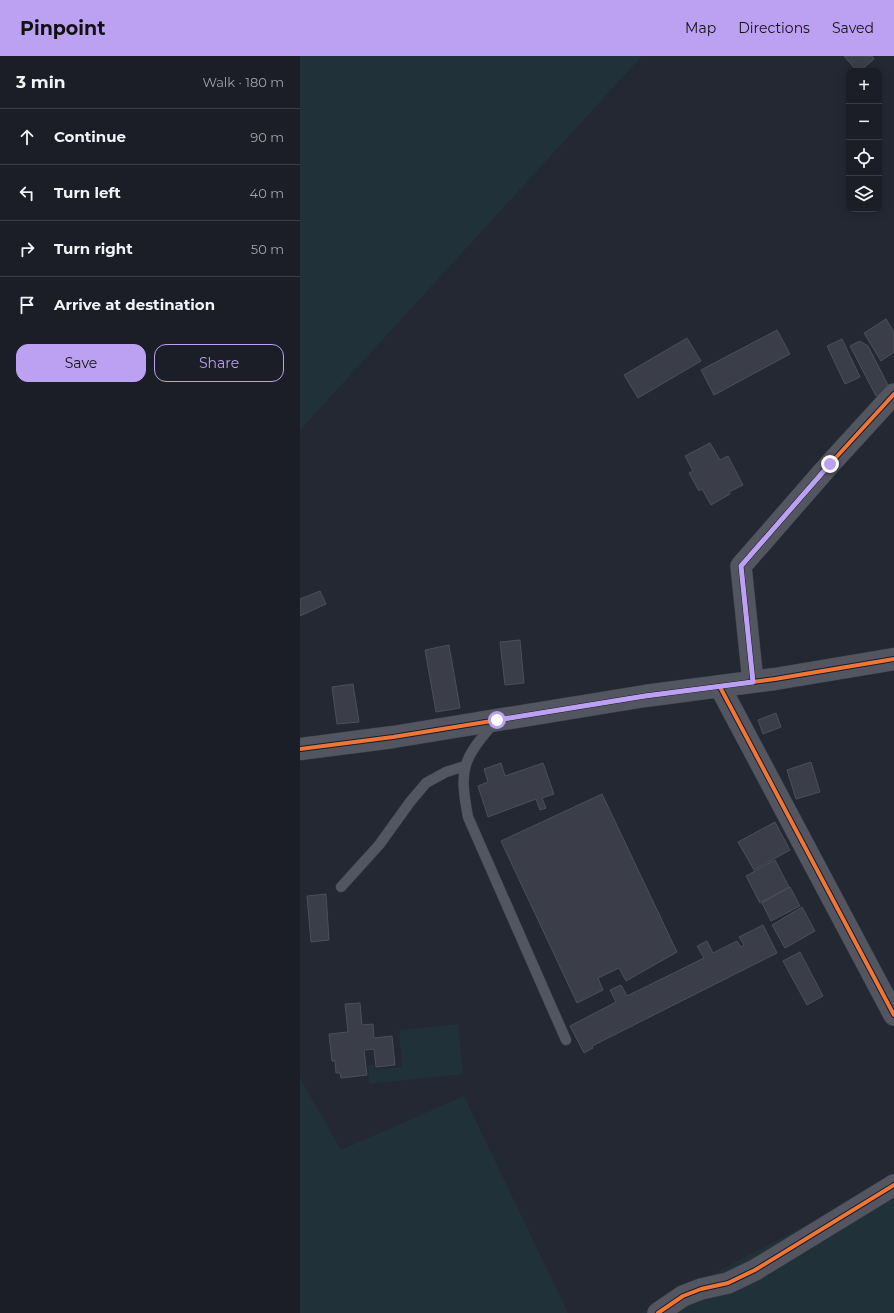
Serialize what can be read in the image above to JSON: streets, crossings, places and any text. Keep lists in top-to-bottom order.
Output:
{
  "page": {
    "header": "Pinpoint",
    "nav": ["Map", "Directions", "Saved"],
    "heading": ["3 min", "Walk · 180 m"],
    "map_buttons": ["+", "−"],
    "list": [
      ["Continue", "90 m"],
      ["Turn left", "40 m"],
      ["Turn right", "50 m"],
      "Arrive at destination"
    ],
    "buttons": ["Save", "Share"]
  }
}
